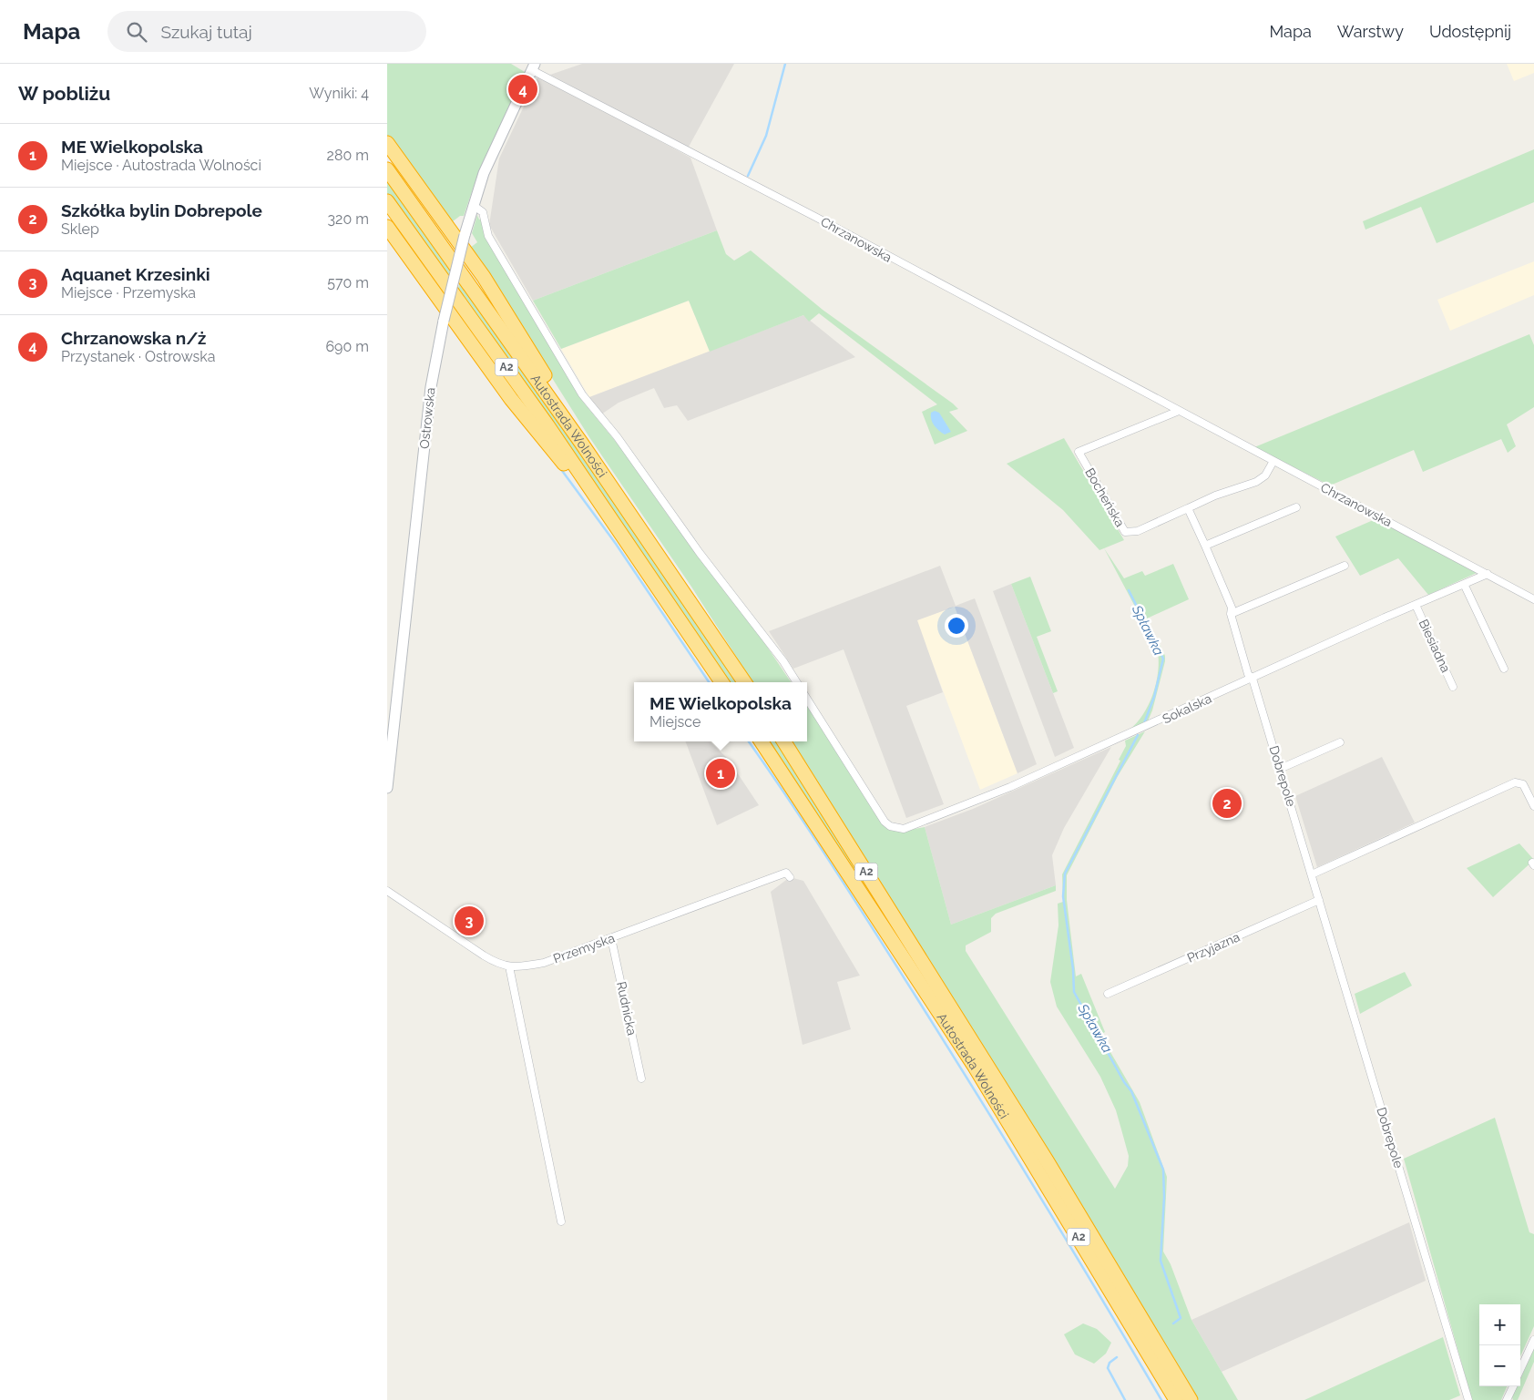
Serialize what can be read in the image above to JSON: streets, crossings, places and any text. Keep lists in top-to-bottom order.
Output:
{
  "streets": {
    "highway": ["A2", "Autostrada Wolności"],
    "street": [
      "Chrzanowska",
      "Ostrowska",
      "Bocheńska",
      "Biesiadna",
      "Sokalska",
      "Dobrepole",
      "Przyjazna",
      "Przemyska",
      "Rudnicka"
    ]
  },
  "crossings": [
    ["Chrzanowska", "Ostrowska"],
    ["Chrzanowska", "Bocheńska"],
    ["Chrzanowska", "Sokalska"],
    ["Biesiadna", "Sokalska"],
    ["Sokalska", "Dobrepole"],
    ["Dobrepole", "Przyjazna"],
    ["Przemyska", "Rudnicka"]
  ],
  "water": ["Spławka"],
  "page": {
    "header": "Mapa",
    "search": "Szukaj tutaj",
    "nav": ["Mapa", "Warstwy", "Udostępnij"],
    "heading": ["W pobliżu", "Wyniki: 4"],
    "pins": [
      "4",
      "1",
      "2",
      "3"
    ],
    "list": [
      {
        "mark": "1",
        "name": "ME Wielkopolska",
        "note": "Miejsce · Autostrada Wolności",
        "value": "280 m"
      },
      {
        "mark": "2",
        "name": "Szkółka bylin Dobrepole",
        "note": "Sklep",
        "value": "320 m"
      },
      {
        "mark": "3",
        "name": "Aquanet Krzesinki",
        "note": "Miejsce · Przemyska",
        "value": "570 m"
      },
      {
        "mark": "4",
        "name": "Chrzanowska n/ż",
        "note": "Przystanek · Ostrowska",
        "value": "690 m"
      }
    ],
    "popup": ["ME Wielkopolska", "Miejsce"],
    "map_buttons": ["+", "−"]
  }
}
